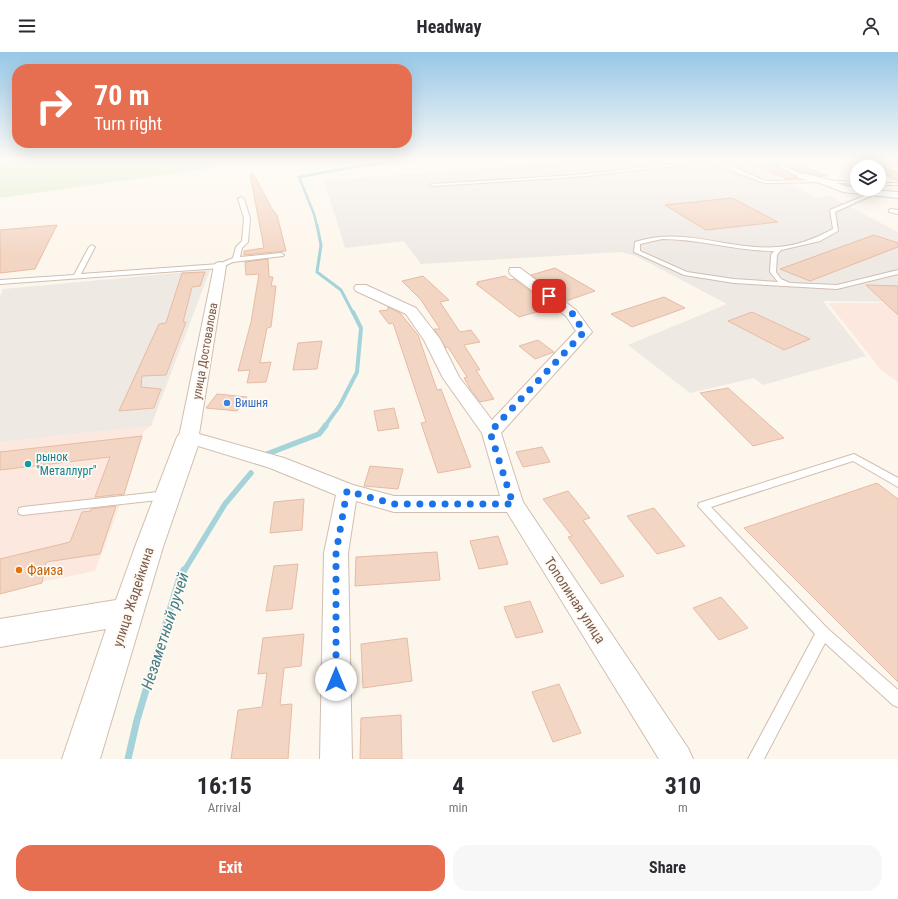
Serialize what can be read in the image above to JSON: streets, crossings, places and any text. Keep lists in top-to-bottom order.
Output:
{
  "streets": {
    "street": ["улица Достовалова", "улица Жадейкина", "Тополиная улица"]
  },
  "crossings": [
    ["улица Достовалова", "улица Жадейкина"]
  ],
  "water": ["Незаметный ручей"],
  "places": ["Вишня", "рынок \"Металлург\"", "Фаиза"],
  "page": {
    "header": "Headway",
    "turn": ["70 m", "Turn right"],
    "eta": [
      "16:15",
      "Arrival",
      "4",
      "min",
      "310",
      "m"
    ],
    "buttons": ["Exit", "Share"]
  }
}
